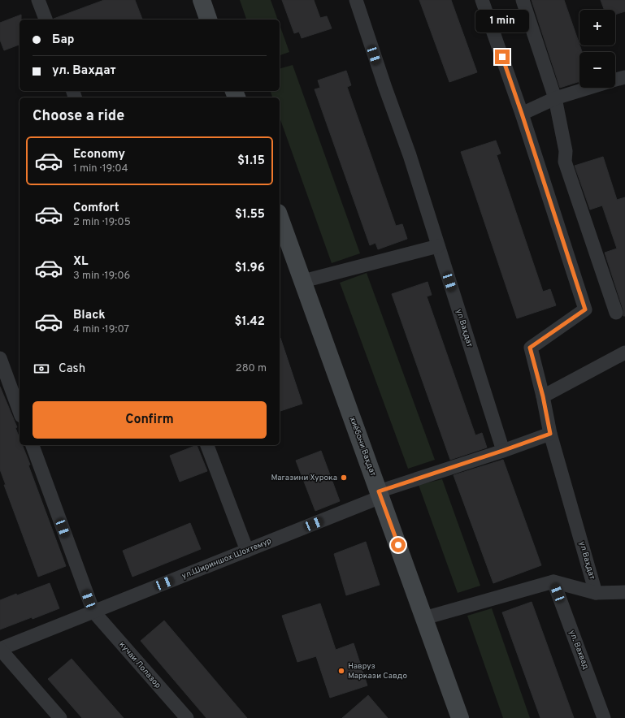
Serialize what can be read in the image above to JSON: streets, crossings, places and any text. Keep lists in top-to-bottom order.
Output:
{
  "streets": {
    "main road": ["хиёбони Ваҳдат"],
    "street": [
      "ул Ваҳдат",
      "ул.Шириншох Шохтемур",
      "ул. Вахвад",
      "кучаи Лолазор"
    ]
  },
  "crossings": [
    ["ул Ваҳдат", "ул.Шириншох Шохтемур"],
    ["хиёбони Ваҳдат", "ул.Шириншох Шохтемур"],
    ["ул.Шириншох Шохтемур", "кучаи Лолазор"]
  ],
  "places": ["Магазини Хурока", "Навруз Маркази Савдо"],
  "page": {
    "map_buttons": ["+", "−"],
    "bubble": "1 min",
    "banner": ["Бар", "ул. Вахдат"],
    "heading": "Choose a ride",
    "list": [
      {
        "name": "Economy",
        "note": "1 min · 19:04",
        "value": "$1.15"
      },
      {
        "name": "Comfort",
        "note": "2 min · 19:05",
        "value": "$1.55"
      },
      {
        "name": "XL",
        "note": "3 min · 19:06",
        "value": "$1.96"
      },
      {
        "name": "Black",
        "note": "4 min · 19:07",
        "value": "$1.42"
      }
    ],
    "pay": ["Cash", "280 m"],
    "buttons": "Confirm"
  }
}
